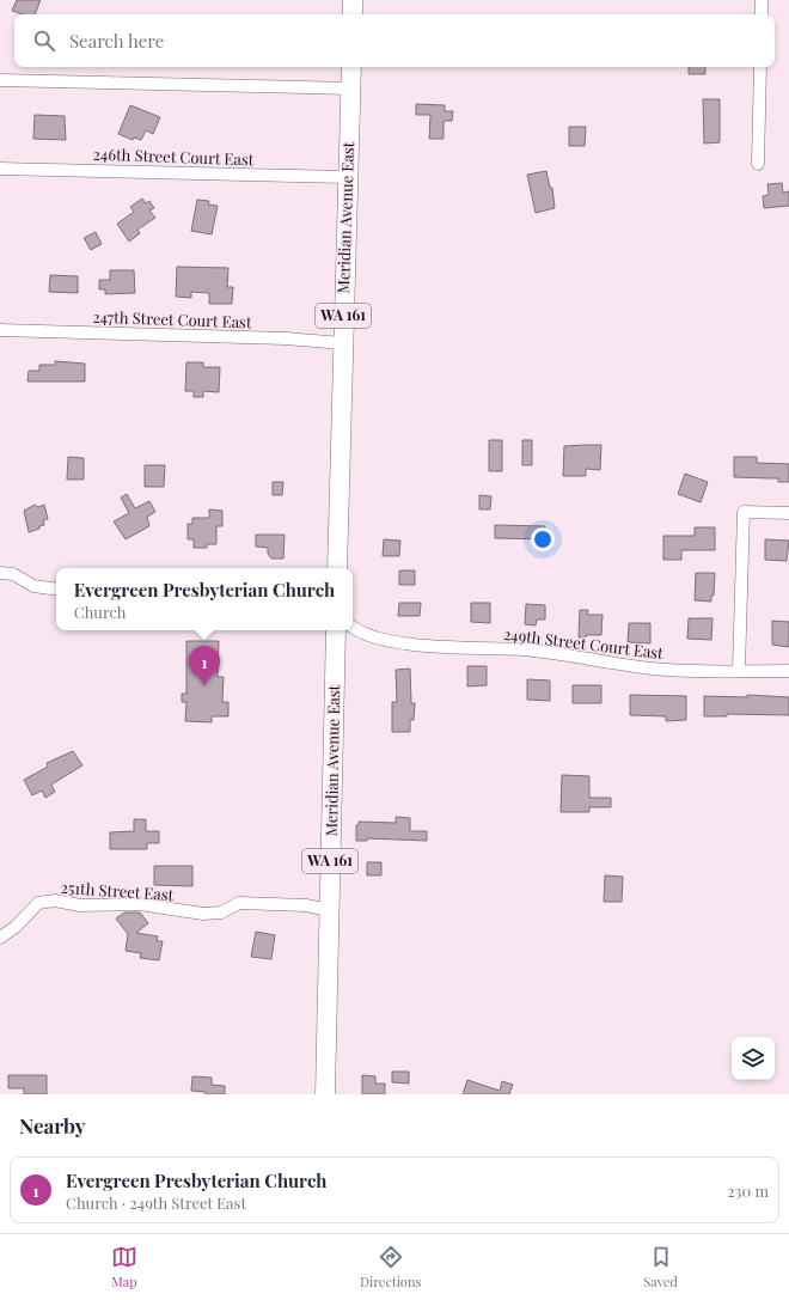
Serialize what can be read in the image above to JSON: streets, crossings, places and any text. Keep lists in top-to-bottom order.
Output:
{
  "streets": {
    "main road": ["Meridian Avenue East", "WA 161"],
    "street": [
      "246th Street Court East",
      "247th Street Court East",
      "249th Street Court East",
      "251th Street East"
    ]
  },
  "crossings": [
    ["246th Street Court East", "Meridian Avenue East"],
    ["Meridian Avenue East", "247th Street Court East"],
    ["Meridian Avenue East", "251th Street East"]
  ],
  "page": {
    "search": "Search here",
    "popup": ["Evergreen Presbyterian Church", "Church"],
    "pins": "1",
    "heading": "Nearby",
    "list": [
      {
        "mark": "1",
        "name": "Evergreen Presbyterian Church",
        "note": "Church · 249th Street East",
        "value": "230 m"
      }
    ],
    "nav": ["Map", "Directions", "Saved"]
  }
}
